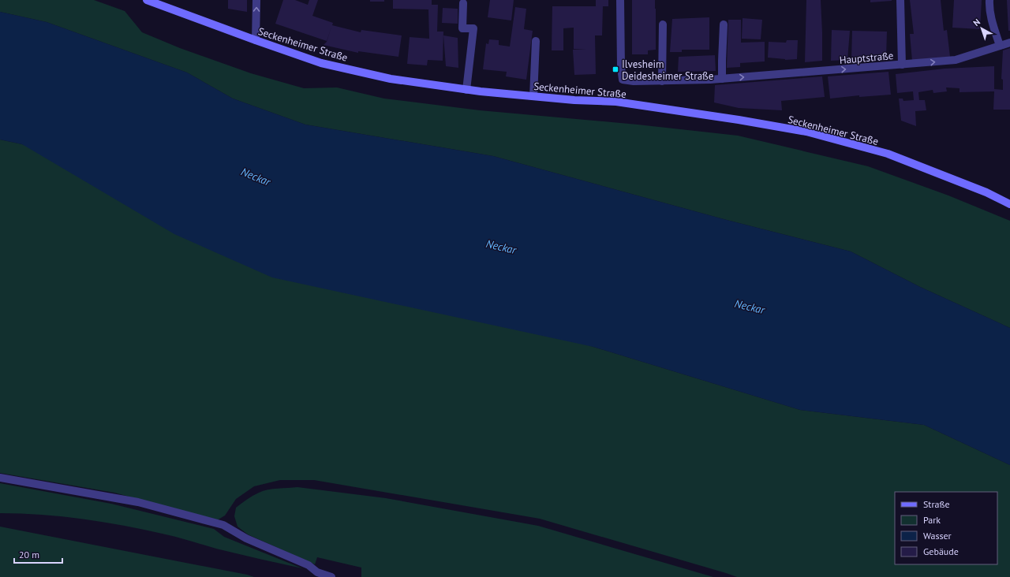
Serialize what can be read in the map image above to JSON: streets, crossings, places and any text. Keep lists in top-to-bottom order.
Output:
{
  "streets": {
    "main road": ["Seckenheimer Straße"],
    "street": ["Hauptstraße"]
  },
  "one_way": ["Hauptstraße"],
  "water": ["Neckar"],
  "places": {
    "transit": ["Ilvesheim Deidesheimer Straße"]
  },
  "legend": [
    "Straße",
    "Park",
    "Wasser",
    "Gebäude"
  ],
  "scale_bar": "20 m",
  "north": "top left"
}
